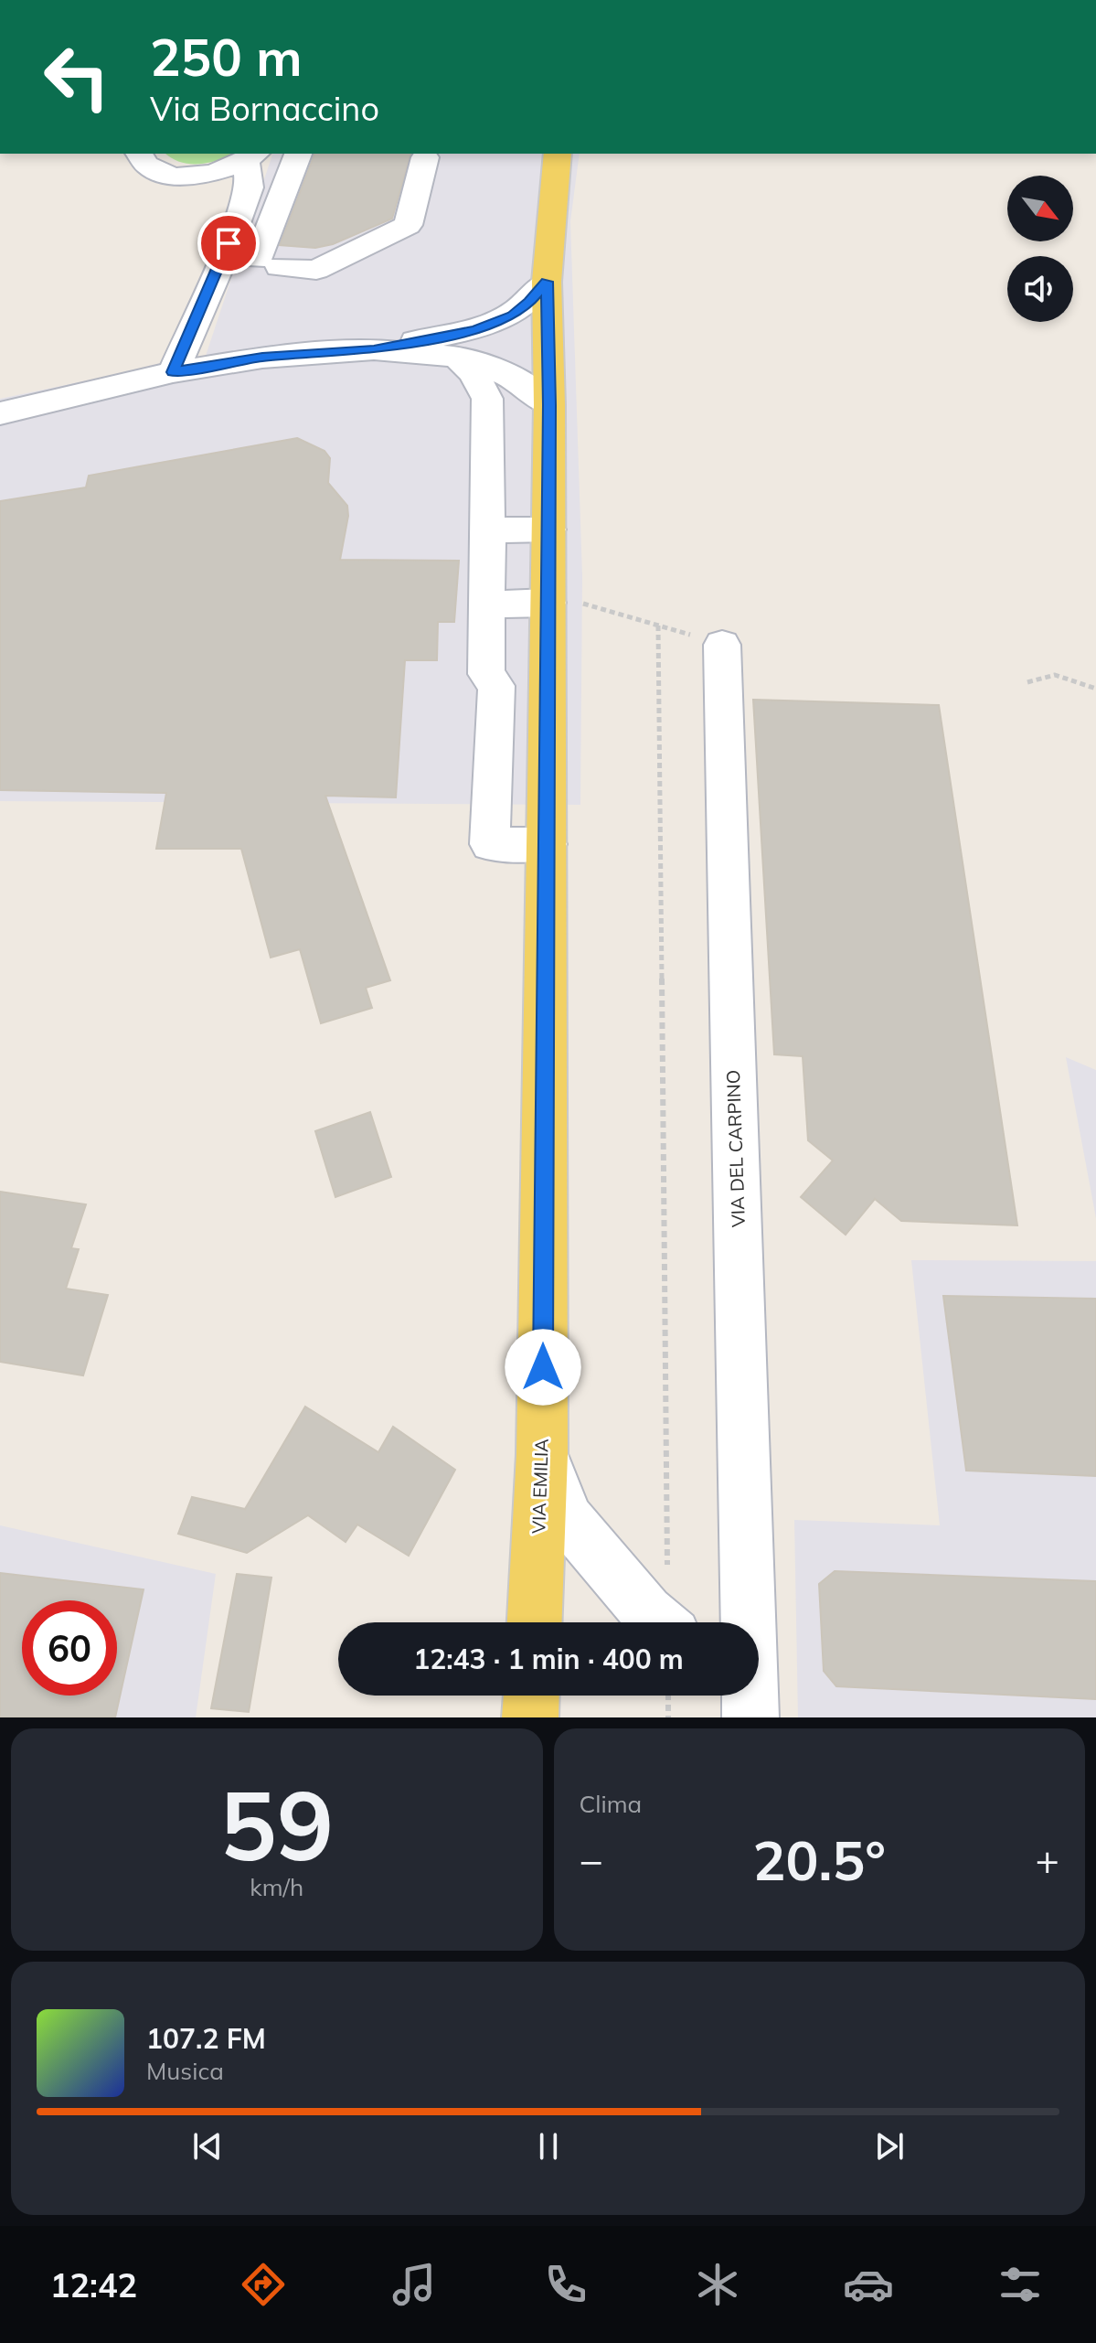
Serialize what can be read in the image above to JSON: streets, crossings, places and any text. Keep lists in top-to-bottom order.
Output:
{
  "streets": {
    "main road": ["VIA EMILIA"],
    "street": ["VIA DEL CARPINO"]
  },
  "north": "bottom right",
  "page": {
    "turn": ["250 m", "Via Bornaccino"],
    "limit": "60",
    "trip": "12:43 · 1 min · 400 m",
    "tile": [
      ["59", "km/h"],
      "Clima"
    ],
    "heat": ["−", "20.5°", "+"],
    "song": ["107.2 FM", "Musica"],
    "tabs": "12:42"
  }
}
